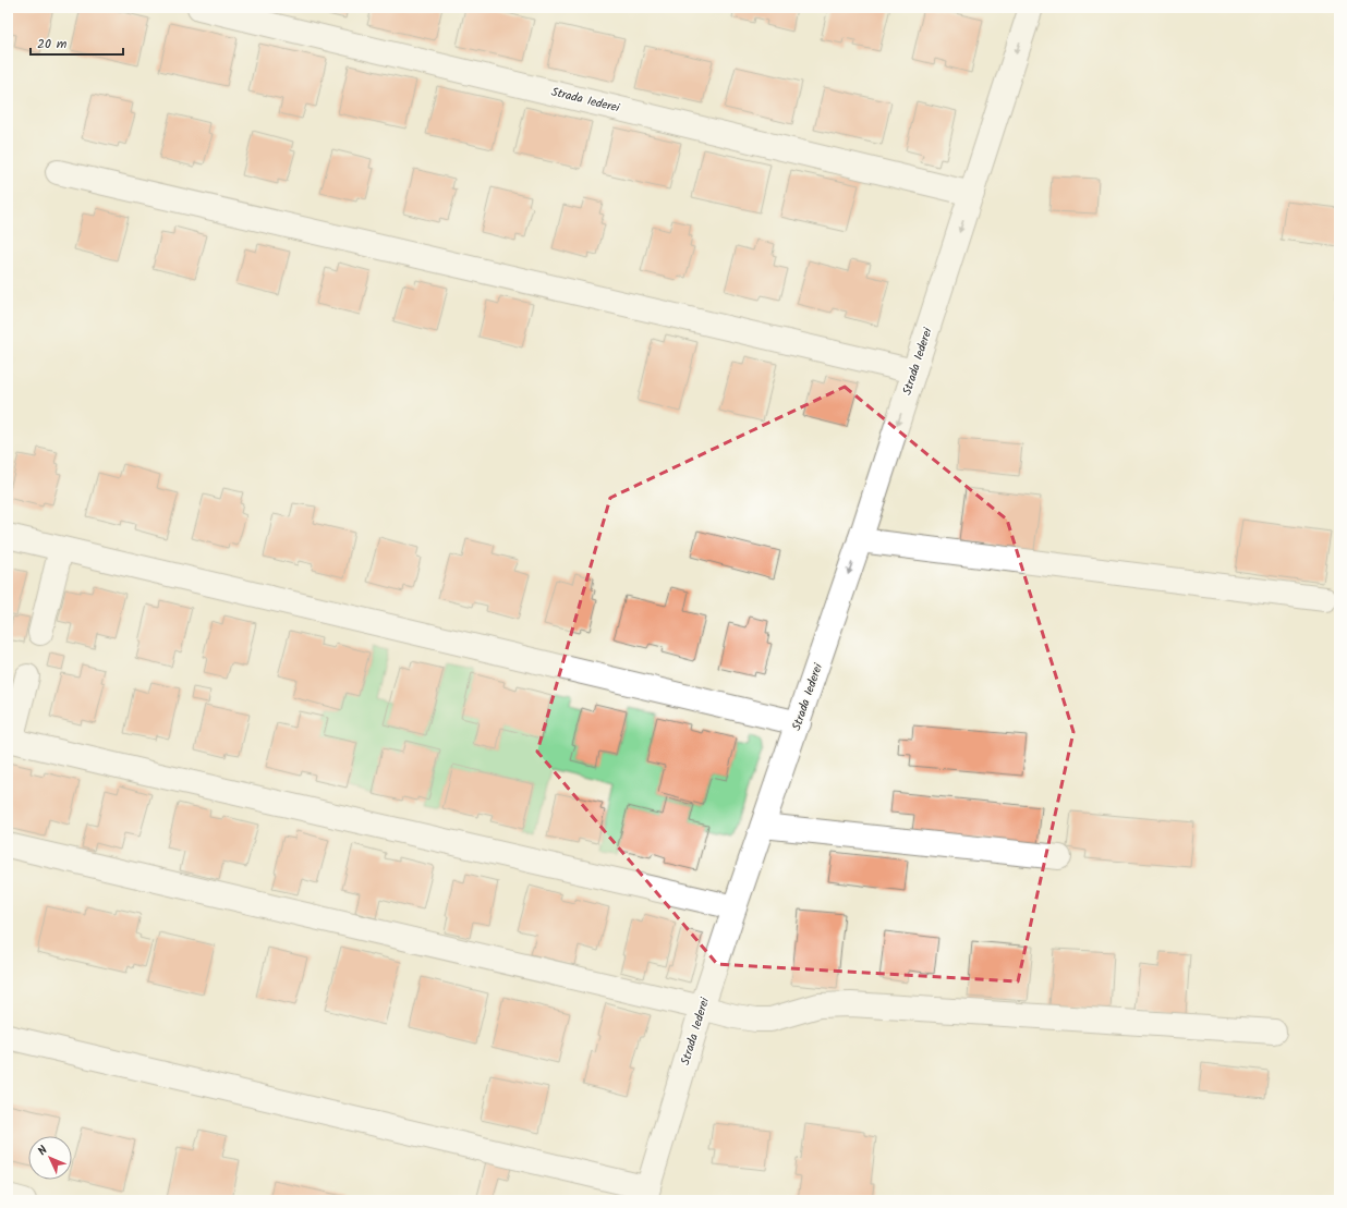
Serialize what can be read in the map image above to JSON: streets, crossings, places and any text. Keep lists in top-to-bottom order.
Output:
{
  "streets": {
    "street": ["Strada Iederei"]
  },
  "one_way": ["Strada Iederei"],
  "scale_bar": "20 m",
  "north": "top left"
}
